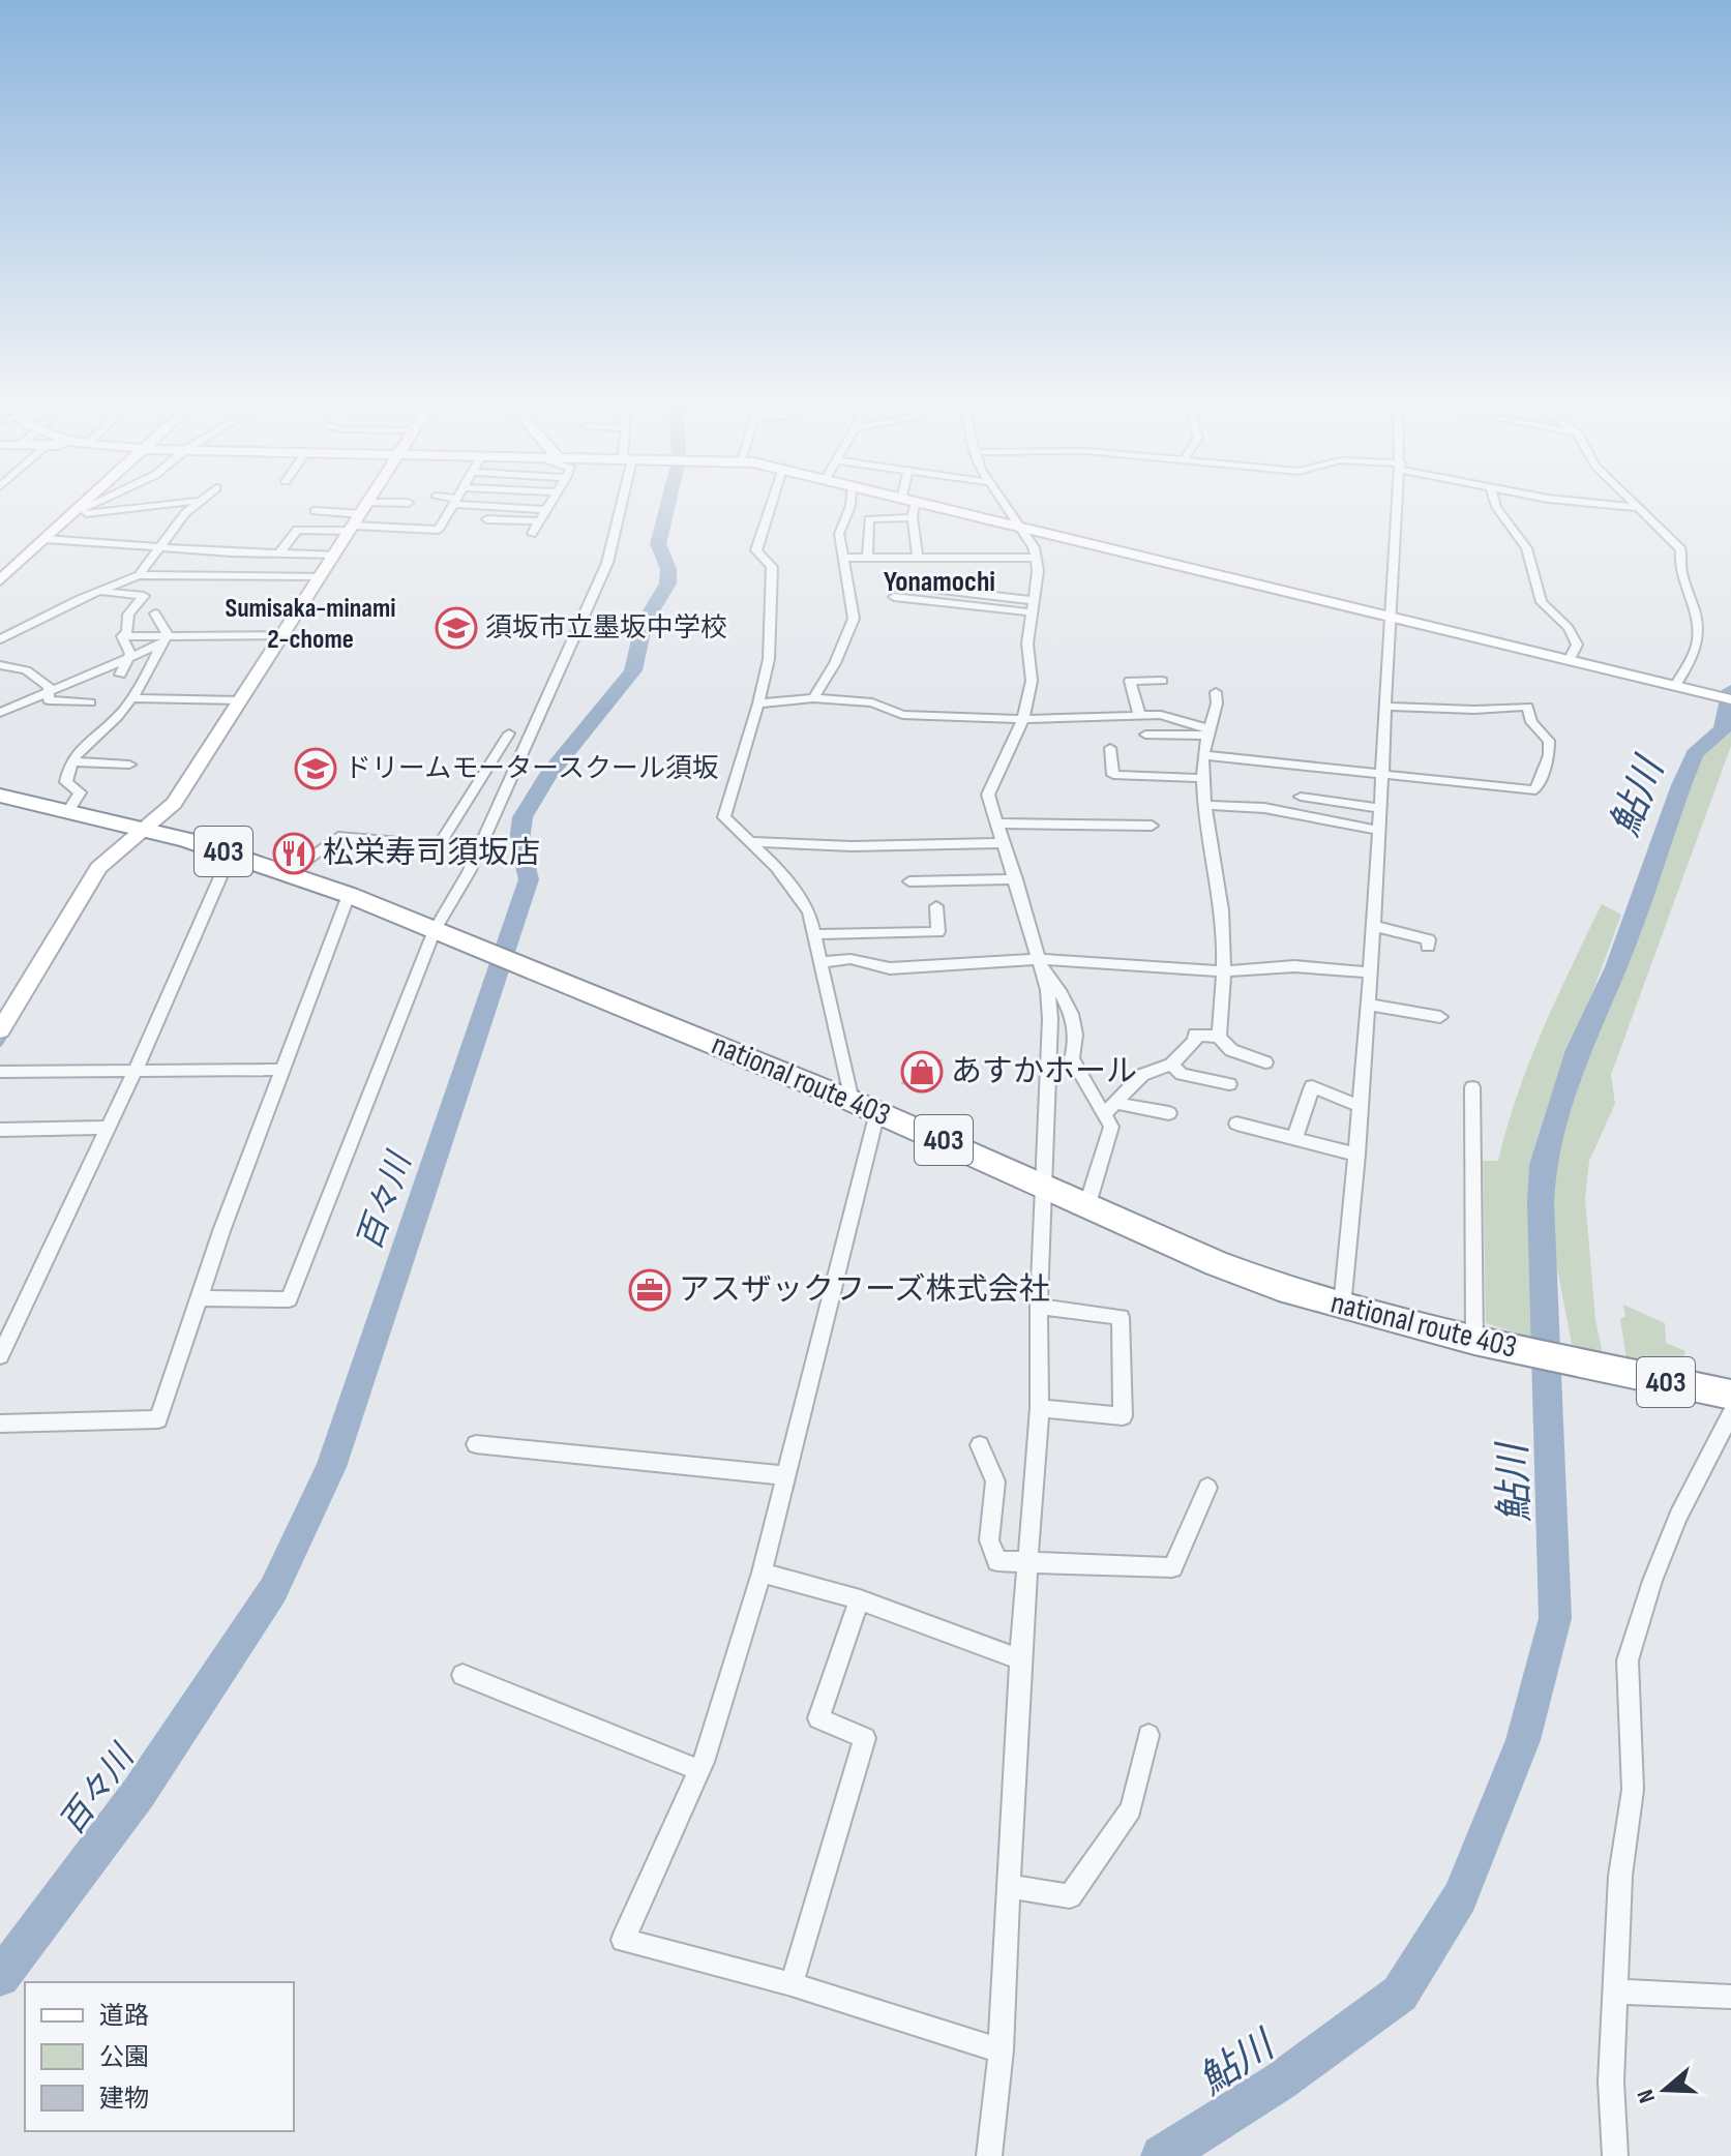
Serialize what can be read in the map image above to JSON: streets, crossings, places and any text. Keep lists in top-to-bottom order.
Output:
{
  "streets": {
    "highway": ["403", "national route 403"]
  },
  "districts": ["Yonamochi", "Sumisaka-minami 2-chome"],
  "water": ["鮎川", "百々川"],
  "places": {
    "school or university": ["須坂市立墨坂中学校", "ドリームモータースクール須坂"],
    "restaurant": ["松栄寿司須坂店"],
    "shop": ["あすかホール"],
    "office": ["アスザックフーズ株式会社"]
  },
  "legend": ["道路", "公園", "建物"],
  "north": "left"
}
